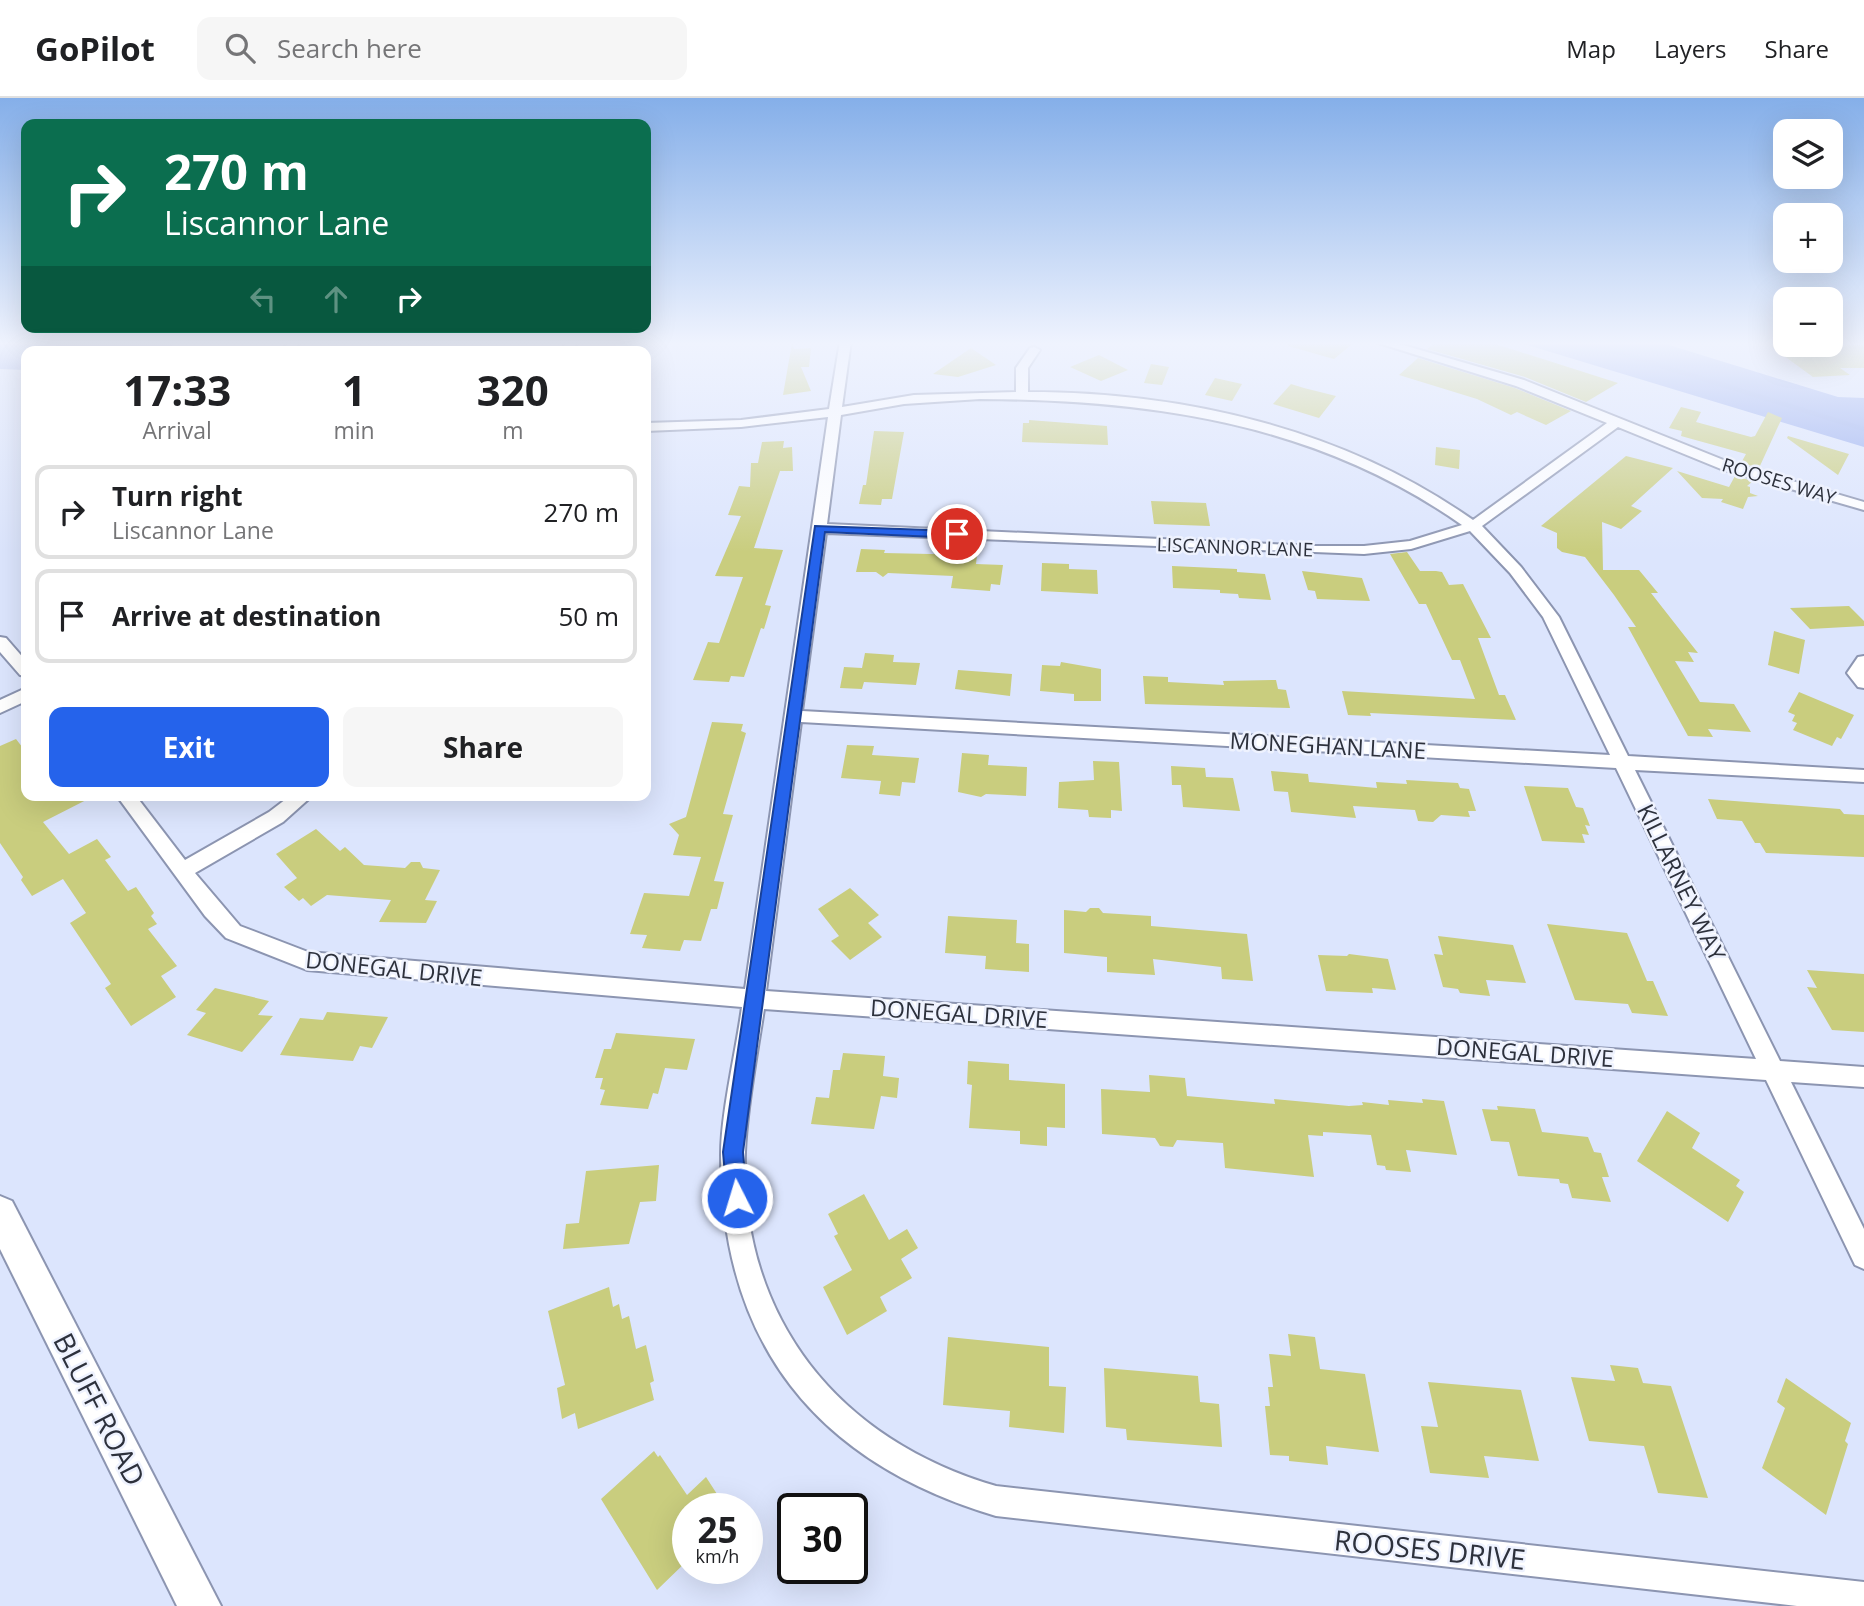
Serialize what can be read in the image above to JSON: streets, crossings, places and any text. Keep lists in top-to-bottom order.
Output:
{
  "streets": {
    "main road": ["BLUFF ROAD"],
    "street": [
      "ROOSES WAY",
      "LISCANNOR LANE",
      "MONEGHAN LANE",
      "KILLARNEY WAY",
      "DONEGAL DRIVE",
      "ROOSES DRIVE"
    ]
  },
  "crossings": [
    ["ROOSES WAY", "LISCANNOR LANE"],
    ["LISCANNOR LANE", "KILLARNEY WAY"],
    ["LISCANNOR LANE", "ROOSES DRIVE"],
    ["MONEGHAN LANE", "KILLARNEY WAY"],
    ["MONEGHAN LANE", "ROOSES DRIVE"],
    ["KILLARNEY WAY", "DONEGAL DRIVE"],
    ["KILLARNEY WAY", "ROOSES DRIVE"],
    ["DONEGAL DRIVE", "ROOSES DRIVE"]
  ],
  "page": {
    "header": "GoPilot",
    "search": "Search here",
    "nav": ["Map", "Layers", "Share"],
    "map_buttons": ["+", "−"],
    "turn": ["270 m", "Liscannor Lane"],
    "eta": [
      "17:33",
      "Arrival",
      "1",
      "min",
      "320",
      "m"
    ],
    "list": [
      {
        "name": "Turn right",
        "note": "Liscannor Lane",
        "value": "270 m"
      },
      {
        "name": "Arrive at destination",
        "value": "50 m"
      }
    ],
    "buttons": ["Exit", "Share"],
    "speed": "25 km/h",
    "limit": "30"
  }
}
